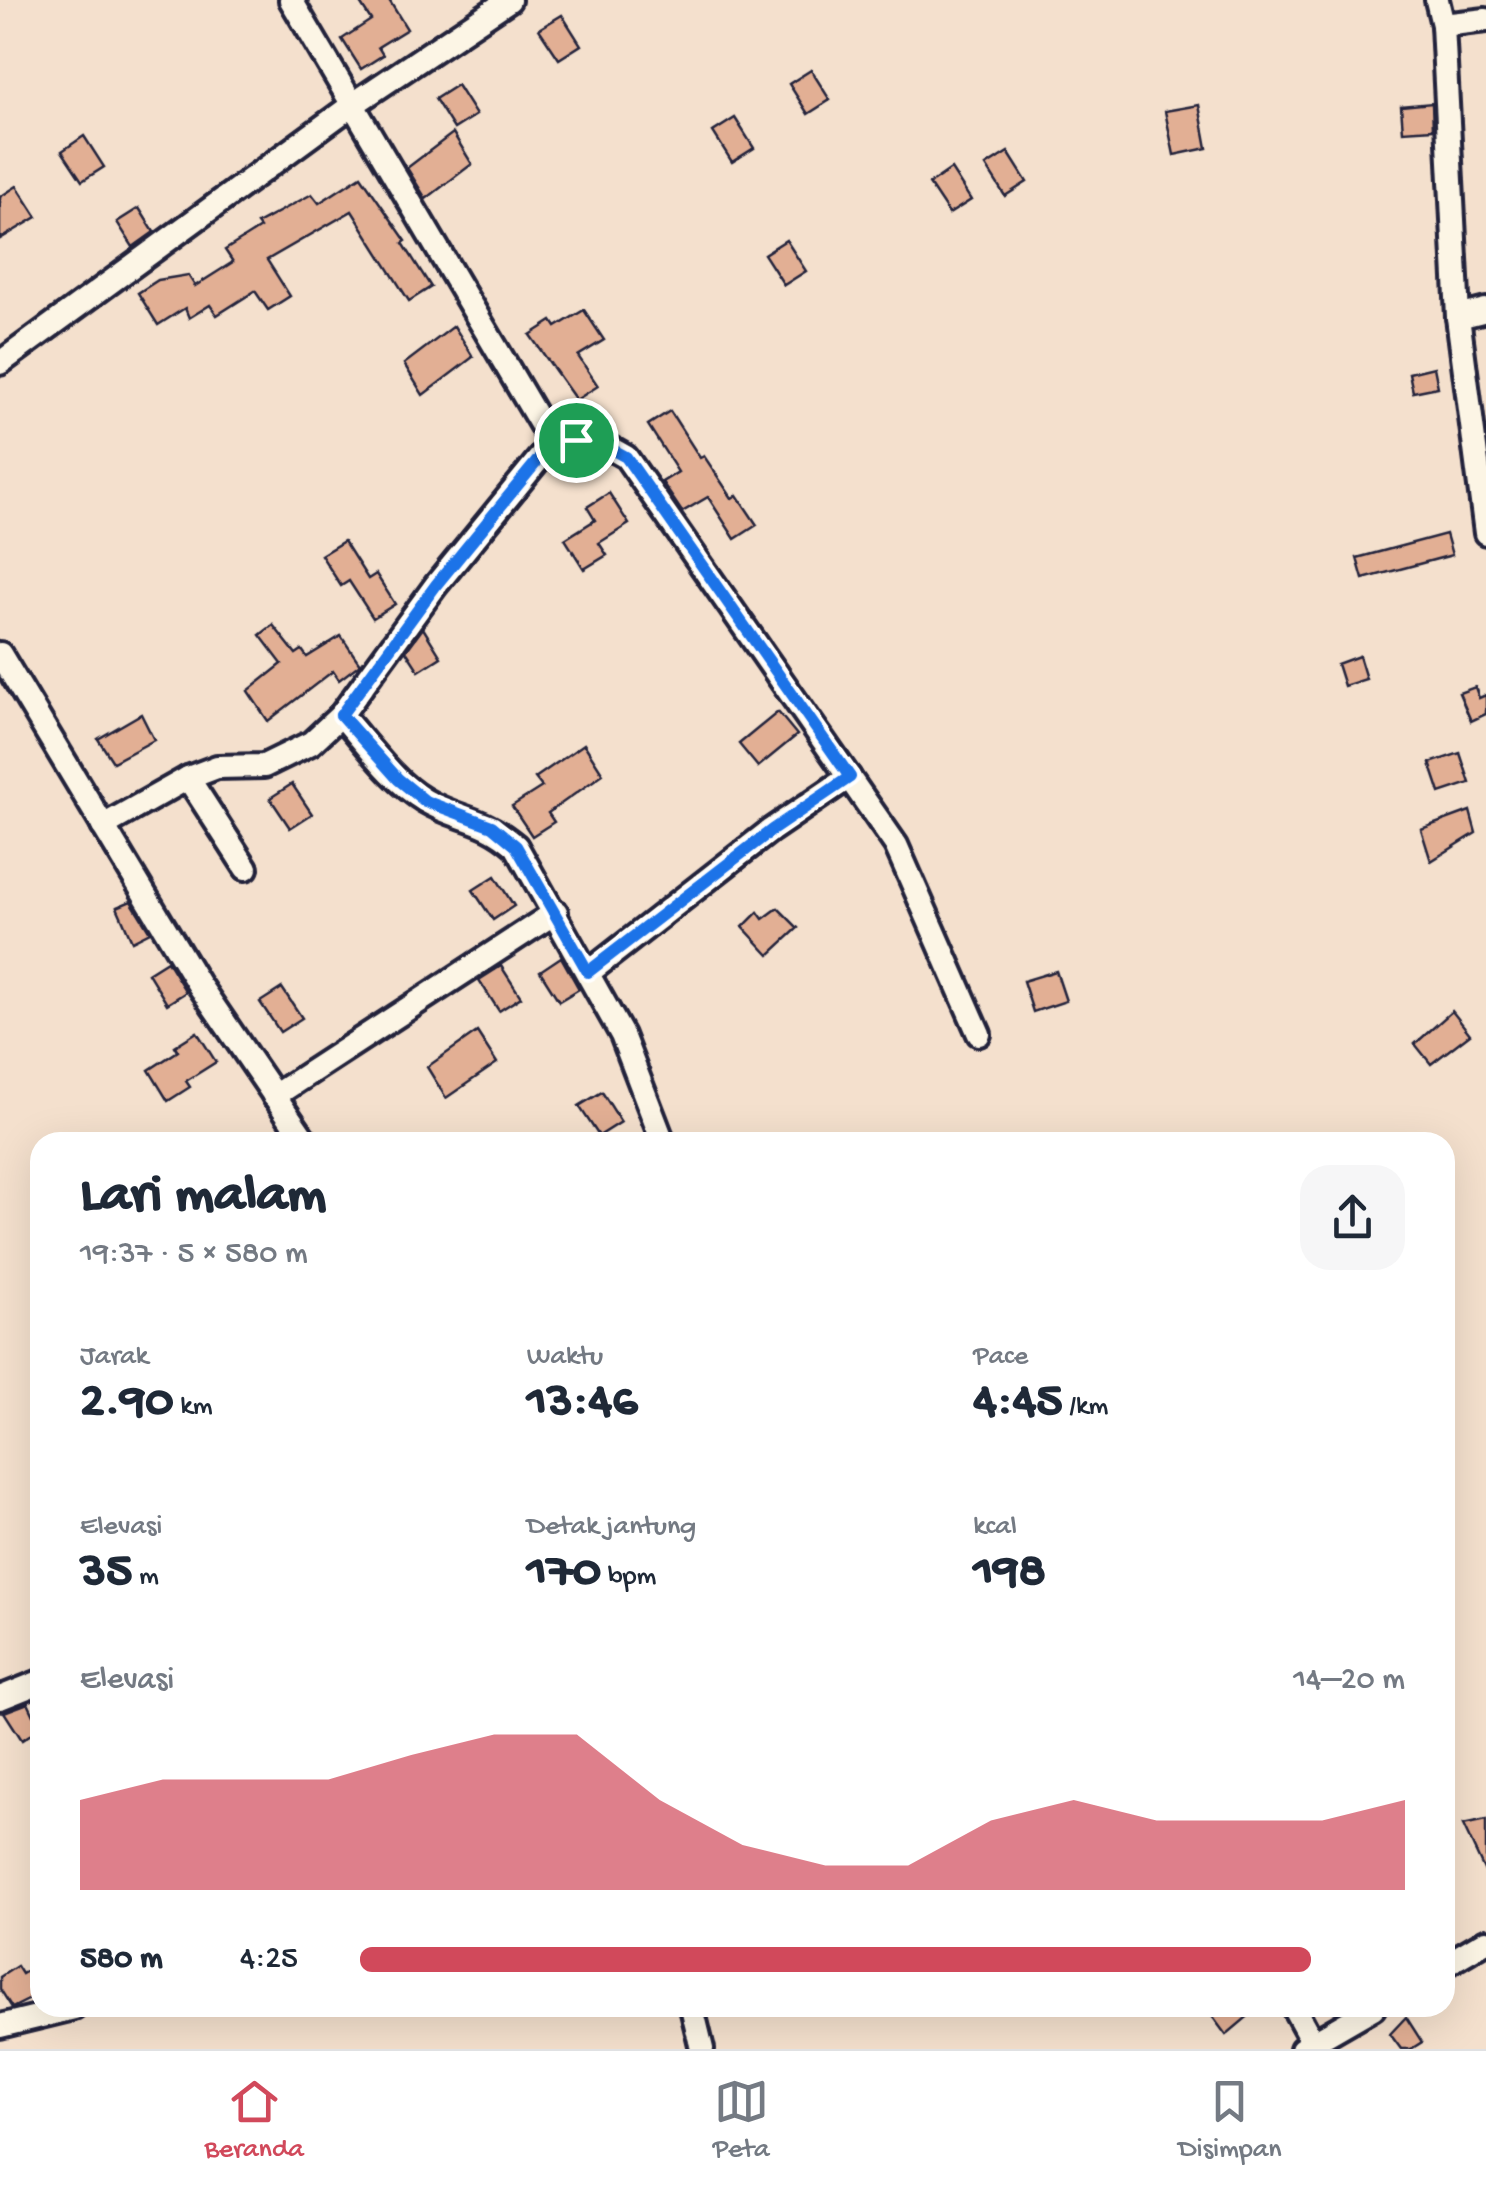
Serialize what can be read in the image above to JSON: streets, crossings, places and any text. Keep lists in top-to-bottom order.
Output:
{
  "page": {
    "heading": ["Lari malam", "19:37 · 5 × 580 m"],
    "stats": [
      ["Jarak", "2.90 km"],
      ["Waktu", "13:46"],
      ["Pace", "4:45 /km"],
      ["Elevasi", "35 m"],
      ["Detak jantung", "170 bpm"],
      ["kcal", "198"]
    ],
    "chart": ["Elevasi", "14–20 m"],
    "list": [
      {
        "name": "580 m",
        "note": "4:25"
      }
    ],
    "tabs": ["Beranda", "Peta", "Disimpan"]
  }
}
